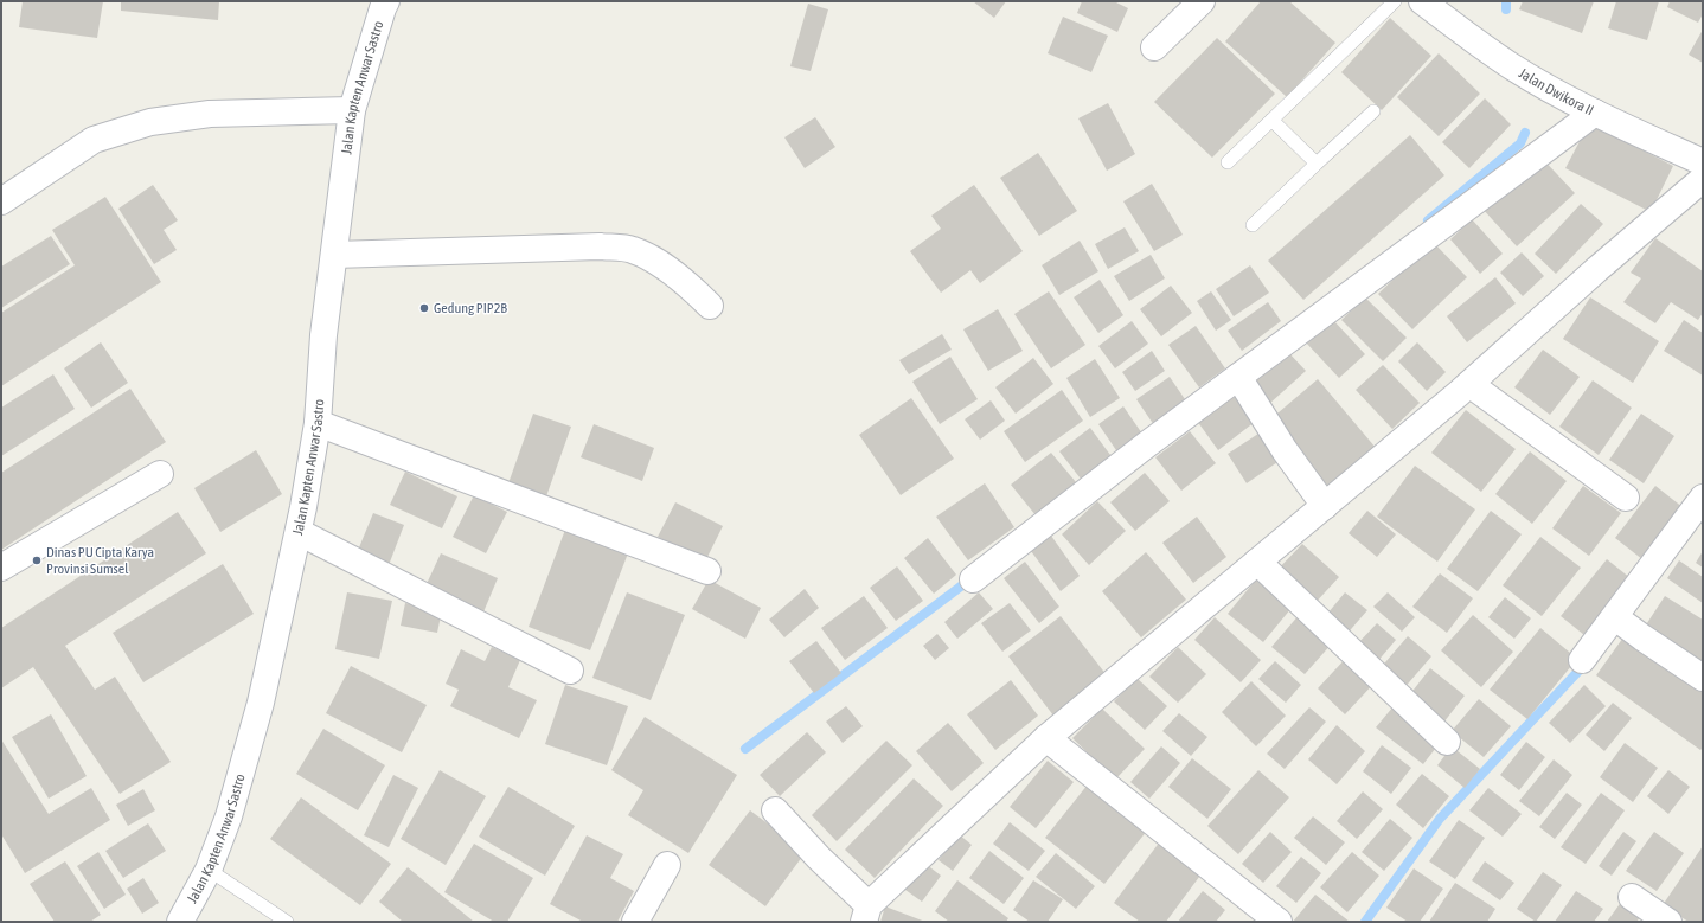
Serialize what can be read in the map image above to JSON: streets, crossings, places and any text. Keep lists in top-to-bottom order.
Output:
{
  "streets": {
    "street": ["Jalan Kapten Anwar Sastro", "Jalan Dwikora II"]
  },
  "places": ["Gedung PIP2B", "Dinas PU Cipta Karya Provinsi Sumsel"]
}
